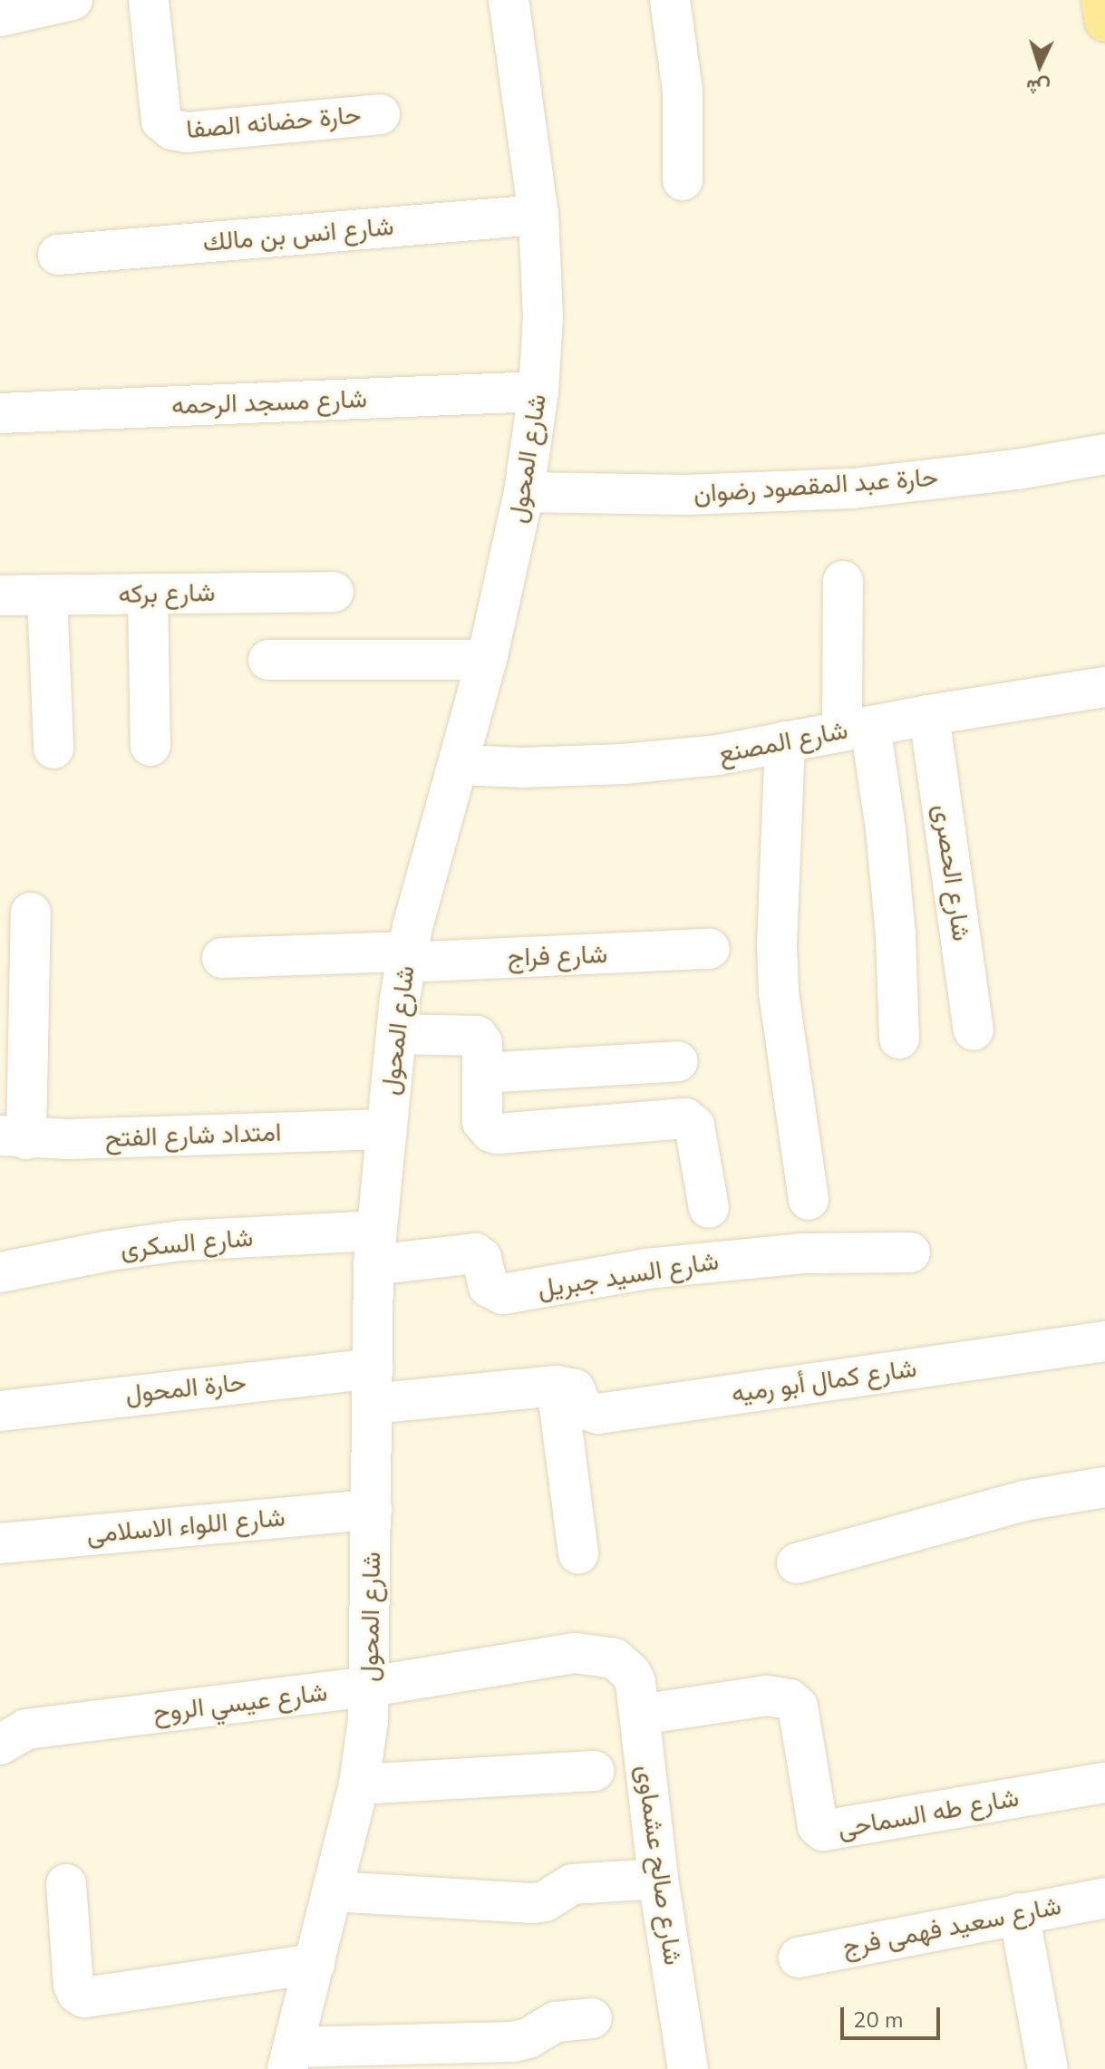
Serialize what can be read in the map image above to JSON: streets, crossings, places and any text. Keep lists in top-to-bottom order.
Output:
{
  "streets": {
    "street": [
      "حارة حضانه الصفا",
      "شارع انس بن مالك",
      "شارع مسجد الرحمه",
      "شارع المحول",
      "حارة عبد المقصود رضوان",
      "شارع بركه",
      "شارع المصنع",
      "شارع الحصرى",
      "شارع فراج",
      "امتداد شارع الفتح",
      "شارع السكرى",
      "شارع السيد جبريل",
      "شارع كمال أبو رميه",
      "حارة المحول",
      "شارع اللواء الاسلامى",
      "شارع عيسي الروح",
      "شارع طه السماحى",
      "شارع صالح عشماوى",
      "شارع سعيد فهمى فرج"
    ]
  },
  "crossings": [
    ["شارع انس بن مالك", "شارع المحول"],
    ["شارع مسجد الرحمه", "شارع المحول"],
    ["شارع المحول", "حارة عبد المقصود رضوان"],
    ["شارع المحول", "شارع المصنع"],
    ["شارع المحول", "شارع فراج"],
    ["شارع المحول", "امتداد شارع الفتح"],
    ["شارع المحول", "شارع السكرى"],
    ["شارع المحول", "شارع السيد جبريل"],
    ["شارع المحول", "حارة المحول"],
    ["شارع المحول", "شارع اللواء الاسلامى"],
    ["شارع المحول", "شارع عيسي الروح"],
    ["شارع المصنع", "شارع الحصرى"],
    ["شارع السكرى", "شارع السيد جبريل"],
    ["شارع عيسي الروح", "شارع صالح عشماوى"],
    ["شارع طه السماحى", "شارع صالح عشماوى"]
  ],
  "scale_bar": "20 m",
  "north": "bottom"
}
